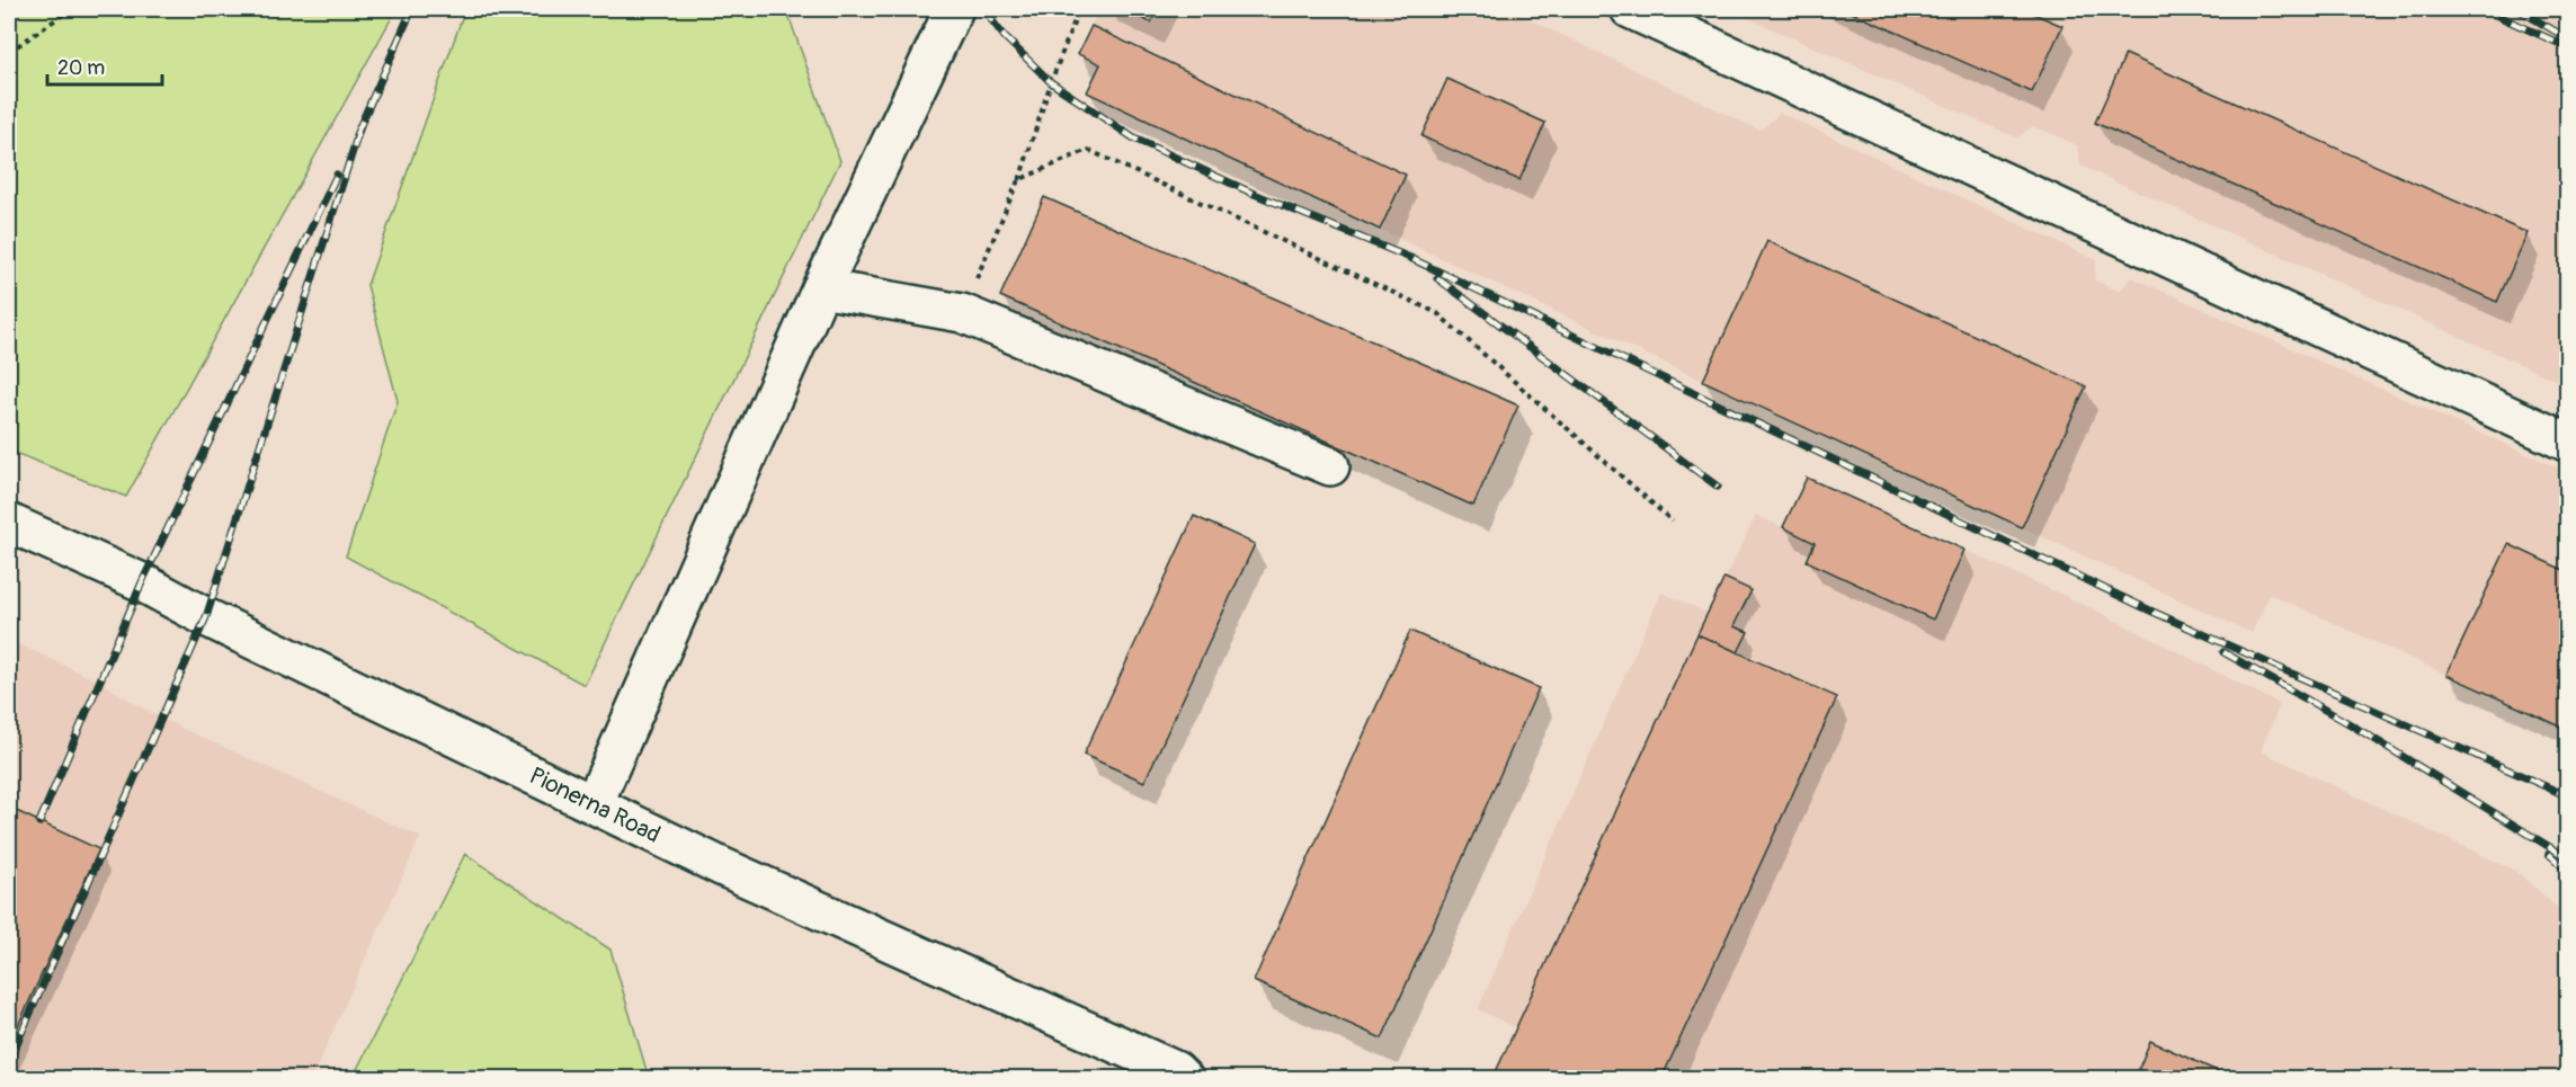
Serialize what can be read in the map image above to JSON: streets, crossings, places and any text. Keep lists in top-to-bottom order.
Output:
{
  "streets": {
    "street": ["Pionerna Road"]
  },
  "scale_bar": "20 m"
}
